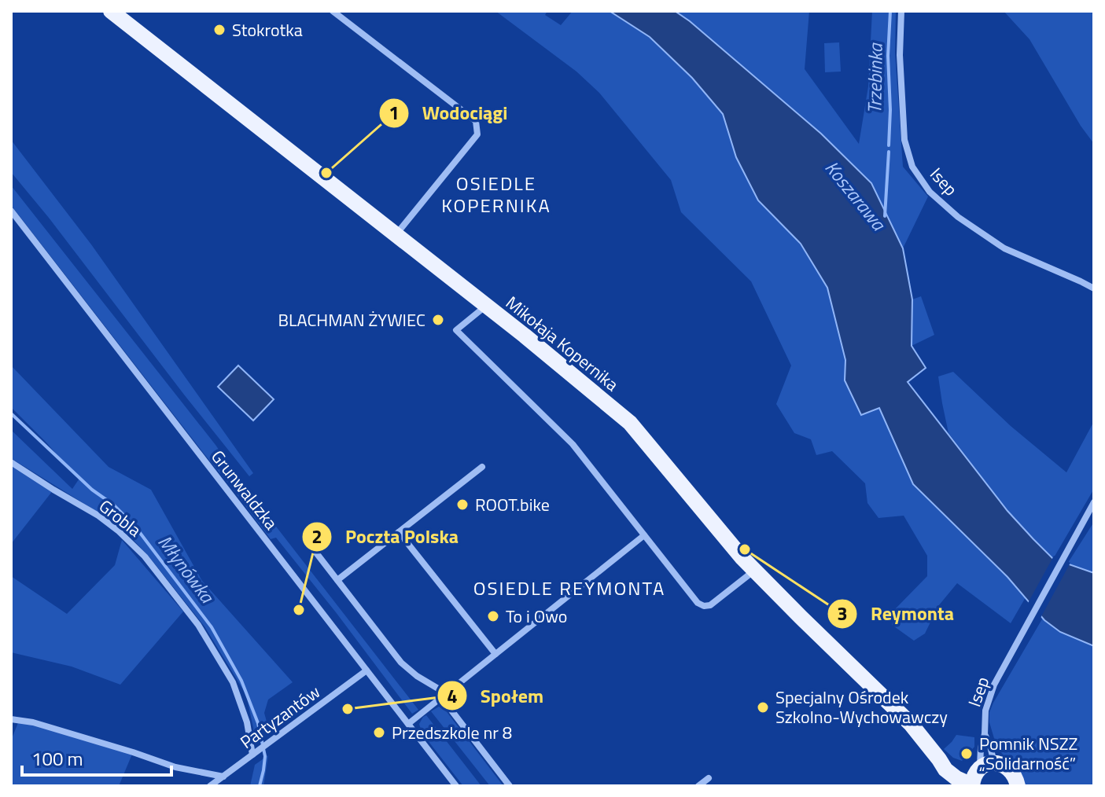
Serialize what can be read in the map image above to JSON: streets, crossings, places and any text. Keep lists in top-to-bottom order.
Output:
{
  "streets": {
    "main road": ["Mikołaja Kopernika"],
    "street": [
      "Isep",
      "Grunwaldzka",
      "Grobla",
      "Partyzantów"
    ]
  },
  "crossings": [
    ["Isep", "Mikołaja Kopernika"],
    ["Grunwaldzka", "Partyzantów"],
    ["Grobla", "Partyzantów"]
  ],
  "districts": ["OSIEDLE KOPERNIKA", "OSIEDLE REYMONTA"],
  "water": ["Trzebinka", "Koszarawa", "Młynówka"],
  "places": [
    "Stokrotka",
    "Wodociągi",
    "BLACHMAN ŻYWIEC",
    "ROOT.bike",
    "Reymonta",
    "Poczta Polska",
    "To i Owo",
    "Specjalny Ośrodek Szkolno-Wychowawczy",
    "Społem",
    "Przedszkole nr 8",
    "Pomnik NSZZ „Solidarność”"
  ],
  "scale_bar": "100 m"
}
